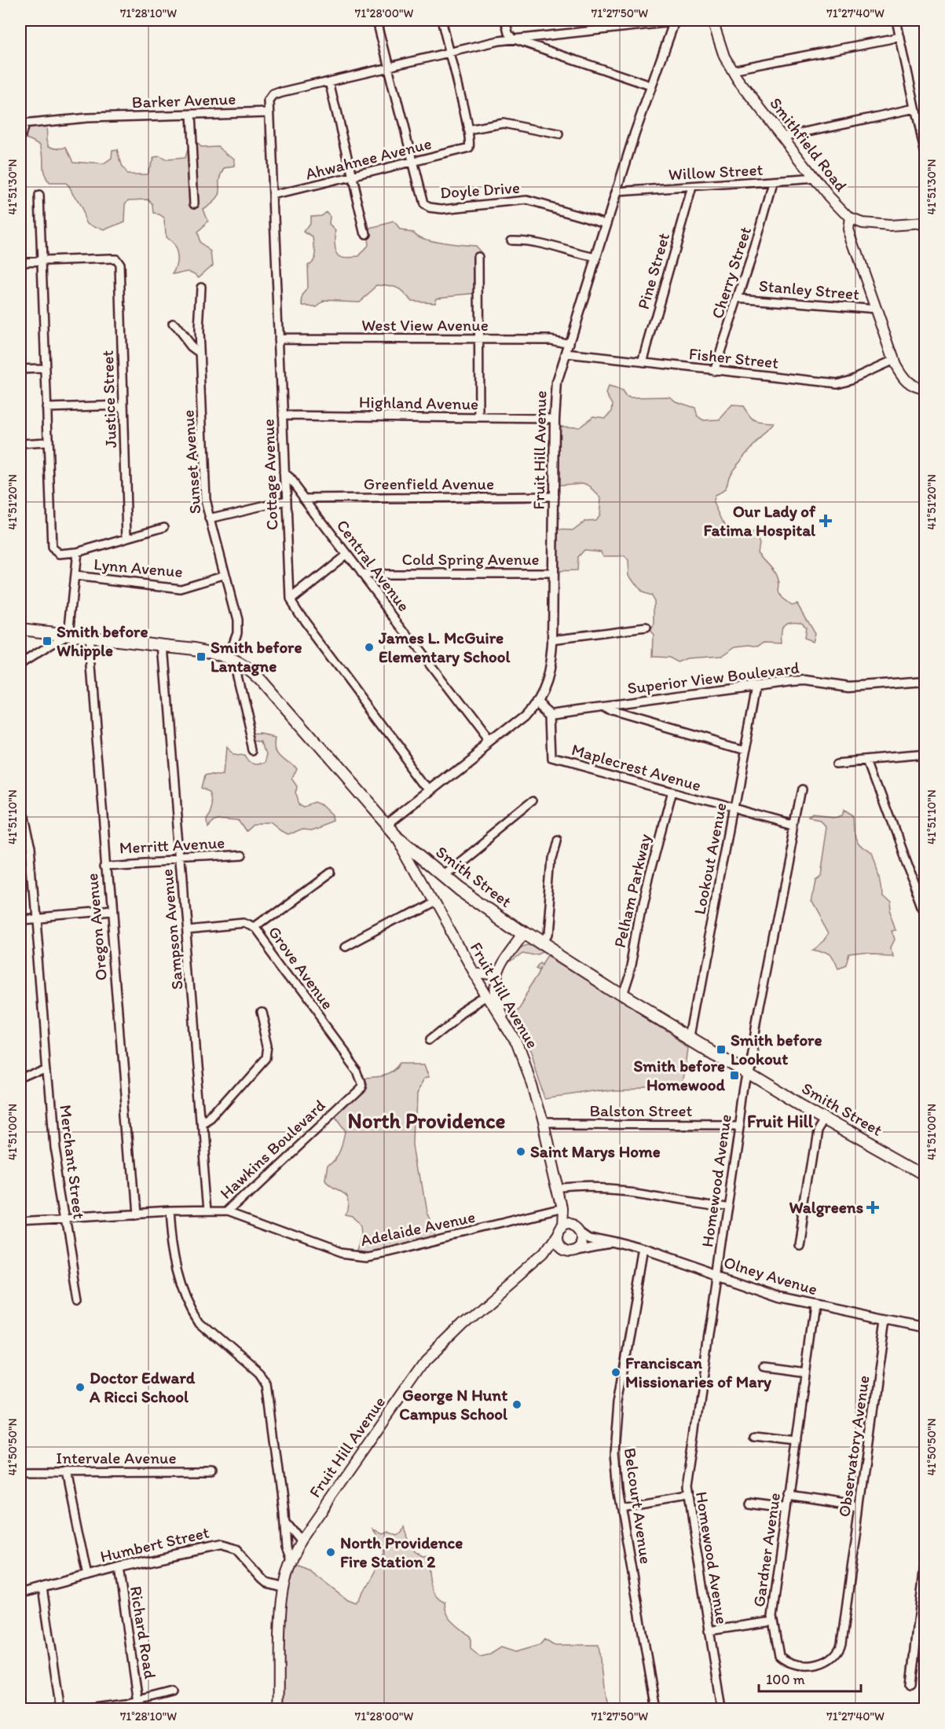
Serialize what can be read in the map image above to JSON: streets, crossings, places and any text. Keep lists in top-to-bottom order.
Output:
{
  "streets": {
    "main road": ["Smithfield Road", "Fruit Hill Avenue", "Smith Street"],
    "street": [
      "Barker Avenue",
      "Ahwahnee Avenue",
      "Willow Street",
      "Doyle Drive",
      "Pine Street",
      "Cherry Street",
      "Stanley Street",
      "West View Avenue",
      "Fisher Street",
      "Justice Street",
      "Highland Avenue",
      "Sunset Avenue",
      "Cottage Avenue",
      "Greenfield Avenue",
      "Cold Spring Avenue",
      "Central Avenue",
      "Lynn Avenue",
      "Superior View Boulevard",
      "Maplecrest Avenue",
      "Merritt Avenue",
      "Lookout Avenue",
      "Pelham Parkway",
      "Oregon Avenue",
      "Sampson Avenue",
      "Grove Avenue",
      "Balston Street",
      "Hawkins Boulevard",
      "Merchant Street",
      "Homewood Avenue",
      "Adelaide Avenue",
      "Olney Avenue",
      "Observatory Avenue",
      "Intervale Avenue",
      "Belcourt Avenue",
      "Humbert Street",
      "Gardner Avenue",
      "Richard Road"
    ]
  },
  "crossings": [
    ["Barker Avenue", "Cottage Avenue"],
    ["Smithfield Road", "Willow Street"],
    ["Ahwahnee Avenue", "Doyle Drive"],
    ["Ahwahnee Avenue", "Cottage Avenue"],
    ["Willow Street", "Pine Street"],
    ["Willow Street", "Cherry Street"],
    ["Willow Street", "Fruit Hill Avenue"],
    ["Doyle Drive", "Fruit Hill Avenue"],
    ["Pine Street", "Fisher Street"],
    ["Cherry Street", "Stanley Street"],
    ["Cherry Street", "Fisher Street"],
    ["West View Avenue", "Fruit Hill Avenue"],
    ["West View Avenue", "Cottage Avenue"],
    ["Fisher Street", "Fruit Hill Avenue"],
    ["Highland Avenue", "Fruit Hill Avenue"],
    ["Highland Avenue", "Cottage Avenue"],
    ["Fruit Hill Avenue", "Greenfield Avenue"],
    ["Fruit Hill Avenue", "Cold Spring Avenue"],
    ["Fruit Hill Avenue", "Central Avenue"],
    ["Fruit Hill Avenue", "Smith Street"],
    ["Fruit Hill Avenue", "Balston Street"],
    ["Fruit Hill Avenue", "Adelaide Avenue"],
    ["Fruit Hill Avenue", "Olney Avenue"],
    ["Fruit Hill Avenue", "Humbert Street"],
    ["Sunset Avenue", "Lynn Avenue"],
    ["Sunset Avenue", "Smith Street"],
    ["Cottage Avenue", "Central Avenue"],
    ["Greenfield Avenue", "Central Avenue"],
    ["Cold Spring Avenue", "Central Avenue"],
    ["Superior View Boulevard", "Maplecrest Avenue"],
    ["Superior View Boulevard", "Lookout Avenue"],
    ["Maplecrest Avenue", "Lookout Avenue"],
    ["Maplecrest Avenue", "Pelham Parkway"],
    ["Maplecrest Avenue", "Homewood Avenue"],
    ["Merritt Avenue", "Oregon Avenue"],
    ["Merritt Avenue", "Sampson Avenue"],
    ["Lookout Avenue", "Smith Street"],
    ["Smith Street", "Pelham Parkway"],
    ["Smith Street", "Oregon Avenue"],
    ["Smith Street", "Sampson Avenue"],
    ["Smith Street", "Homewood Avenue"],
    ["Oregon Avenue", "Hawkins Boulevard"],
    ["Sampson Avenue", "Grove Avenue"],
    ["Sampson Avenue", "Hawkins Boulevard"],
    ["Grove Avenue", "Hawkins Boulevard"],
    ["Balston Street", "Homewood Avenue"],
    ["Hawkins Boulevard", "Merchant Street"],
    ["Hawkins Boulevard", "Adelaide Avenue"],
    ["Homewood Avenue", "Olney Avenue"],
    ["Olney Avenue", "Observatory Avenue"],
    ["Olney Avenue", "Belcourt Avenue"],
    ["Olney Avenue", "Gardner Avenue"],
    ["Observatory Avenue", "Gardner Avenue"],
    ["Humbert Street", "Richard Road"]
  ],
  "districts": ["North Providence", "Fruit Hill"],
  "places": {
    "health": ["Our Lady of Fatima Hospital", "Walgreens"],
    "transit": [
      "Smith before Whipple",
      "Smith before Lantagne",
      "Smith before Lookout",
      "Smith before Homewood"
    ],
    "other": [
      "James L. McGuire Elementary School",
      "Saint Marys Home",
      "Franciscan Missionaries of Mary",
      "Doctor Edward A Ricci School",
      "George N Hunt Campus School",
      "North Providence Fire Station 2"
    ]
  },
  "scale_bar": "100 m",
  "coordinates": [
    "71°28'10\"W",
    "71°28'00\"W",
    "71°27'50\"W",
    "71°27'40\"W",
    "41°51'30\"N",
    "41°51'20\"N",
    "41°51'10\"N",
    "41°51'00\"N",
    "41°50'50\"N"
  ]
}
